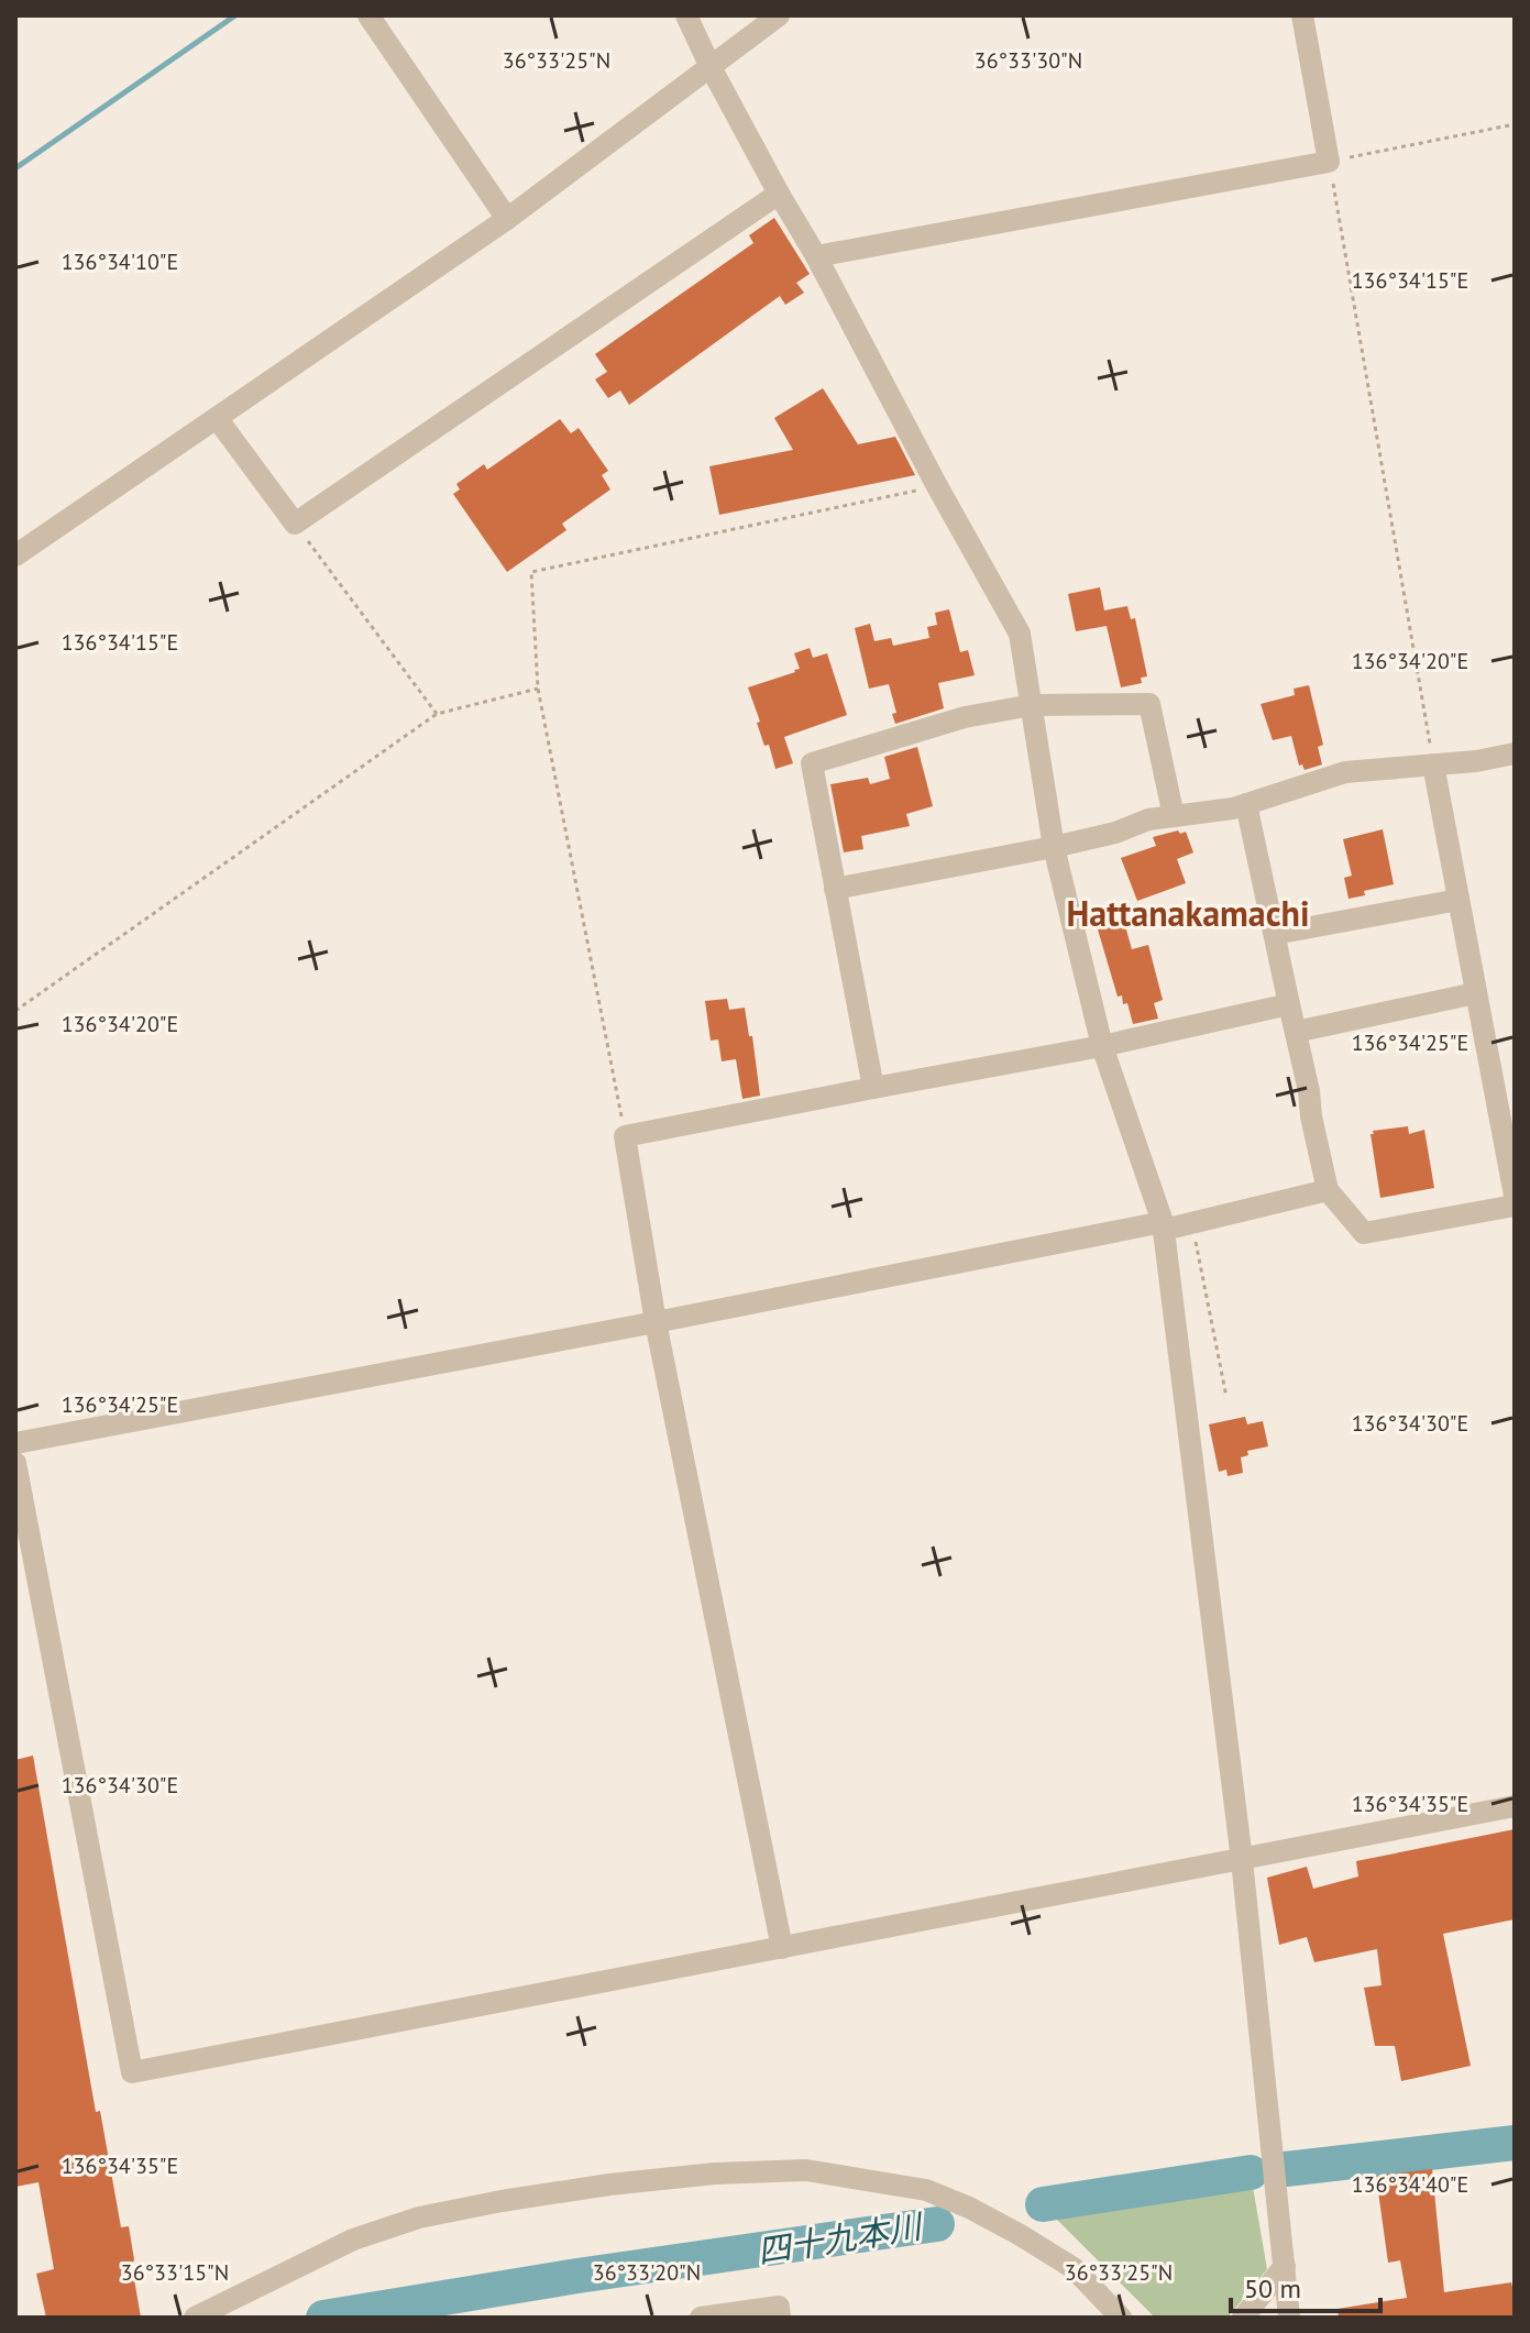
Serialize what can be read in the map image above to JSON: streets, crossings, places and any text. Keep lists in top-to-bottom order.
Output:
{
  "districts": ["Hattanakamachi"],
  "water": ["四十九本川"],
  "scale_bar": "50 m",
  "coordinates": [
    "36°33'25\"N",
    "36°33'30\"N",
    "136°34'10\"E",
    "136°34'15\"E",
    "136°34'20\"E",
    "136°34'25\"E",
    "136°34'30\"E",
    "136°34'35\"E",
    "136°34'40\"E",
    "36°33'15\"N",
    "36°33'20\"N"
  ]
}
